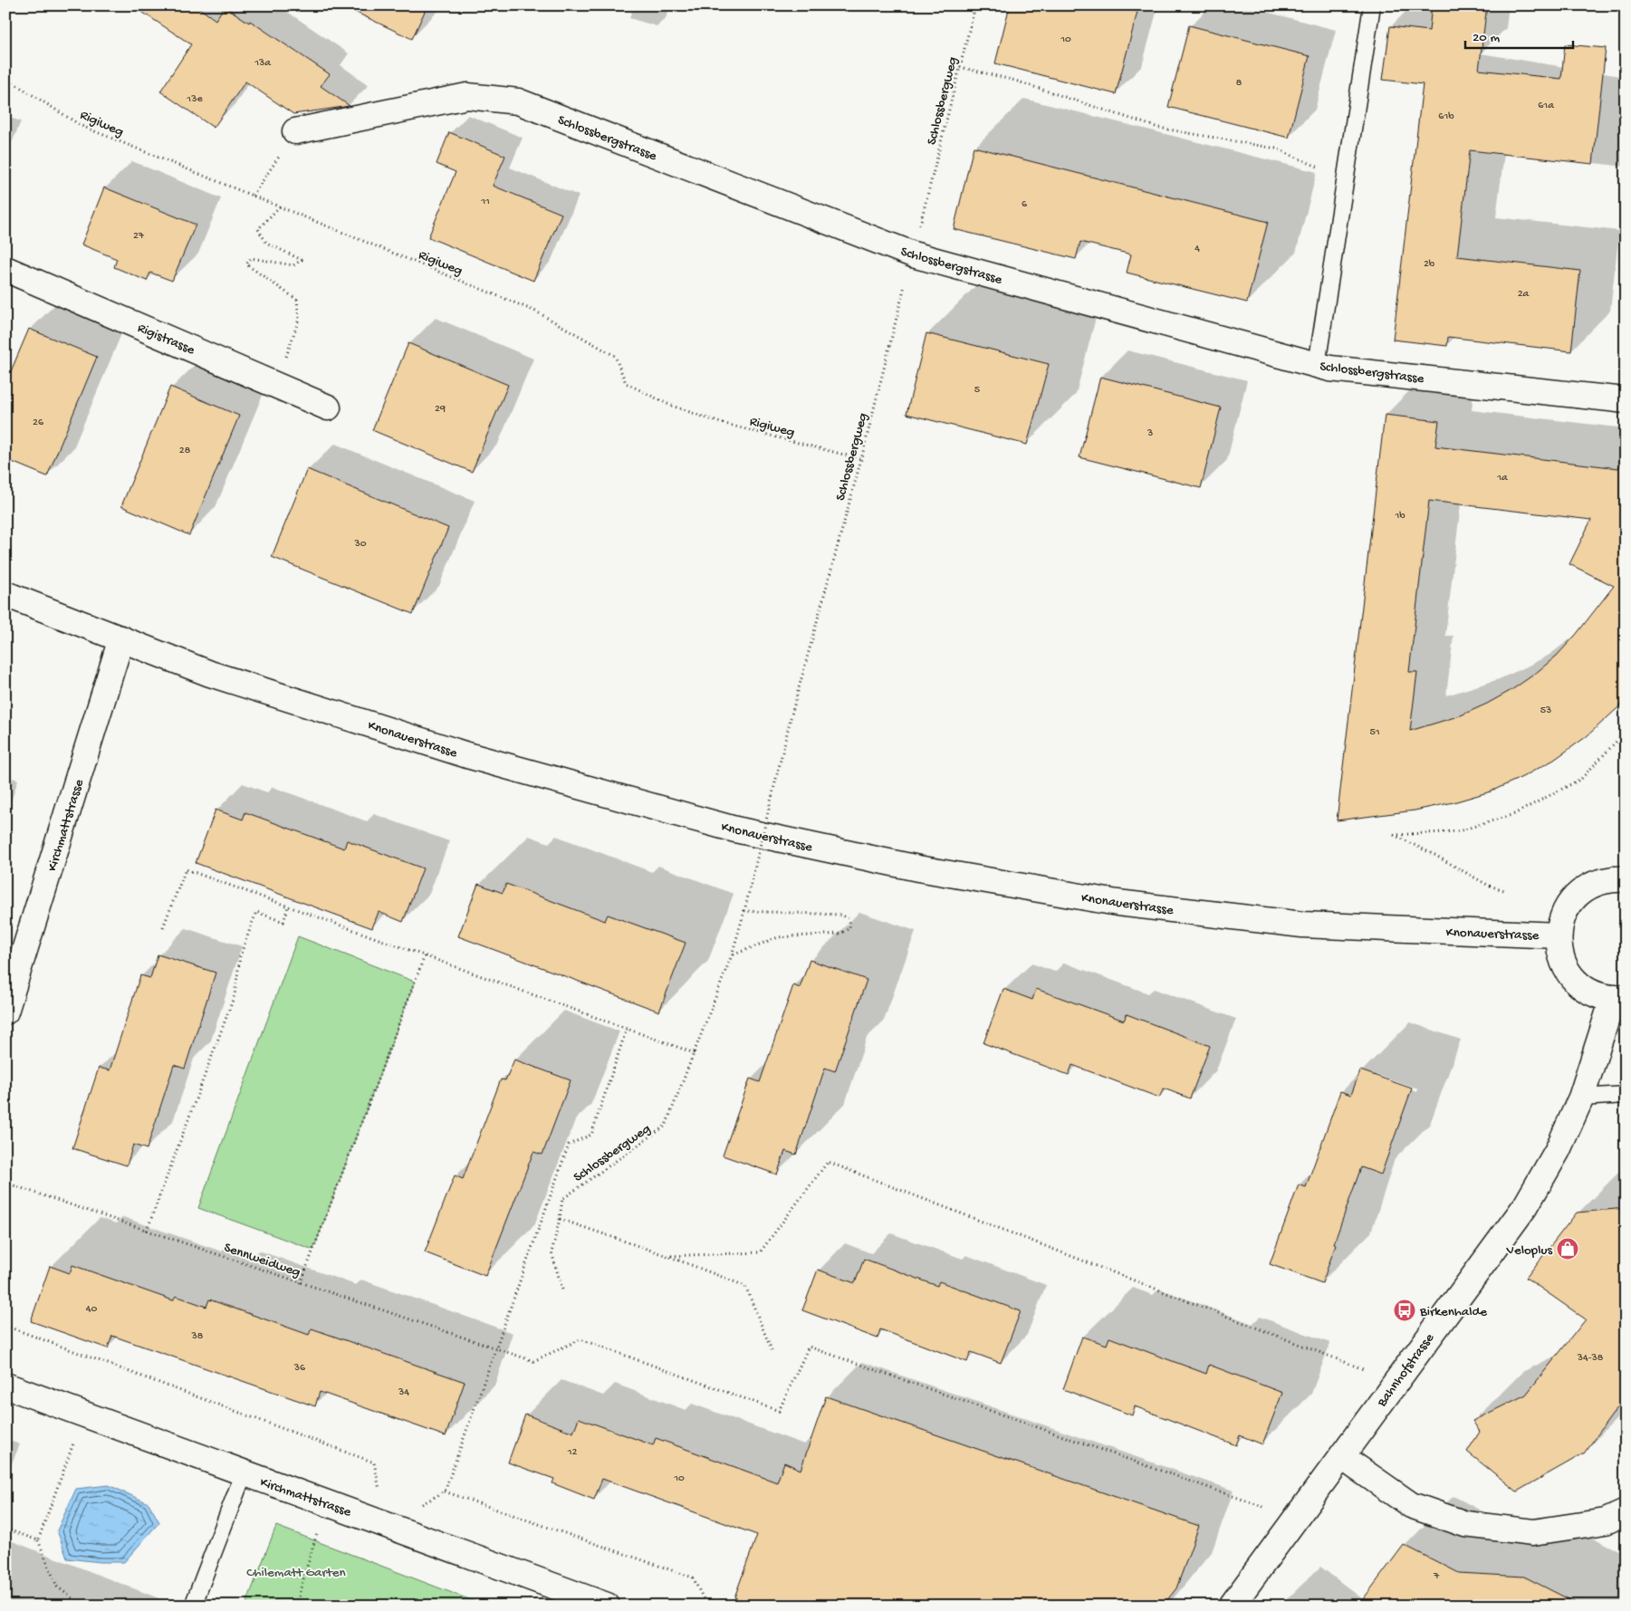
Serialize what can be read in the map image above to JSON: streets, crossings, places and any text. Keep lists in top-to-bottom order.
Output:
{
  "streets": {
    "street": [
      "Schlossbergstrasse",
      "Rigistrasse",
      "Knonauerstrasse",
      "Kirchmattstrasse",
      "Bahnhofstrasse"
    ],
    "path": ["Schlossbergweg", "Rigiweg", "Sennweidweg"]
  },
  "crossings": [
    ["Schlossbergweg", "Rigiweg"],
    ["Schlossbergweg", "Schlossbergstrasse"],
    ["Knonauerstrasse", "Kirchmattstrasse"],
    ["Sennweidweg", "Bahnhofstrasse"]
  ],
  "parks": ["Chilematt Garten"],
  "places": {
    "shop": ["Veloplus"],
    "bus stop": ["Birkenhalde"]
  },
  "house_numbers": [
    "10",
    "13a",
    "8",
    "13e",
    "61a",
    "61b",
    "11",
    "6",
    "27",
    "4",
    "2b",
    "2a",
    "5",
    "29",
    "26",
    "3",
    "28",
    "1a",
    "1b",
    "30",
    "53",
    "51",
    "40",
    "38",
    "34-38",
    "36",
    "34",
    "12",
    "10",
    "7"
  ],
  "scale_bar": "20 m"
}
